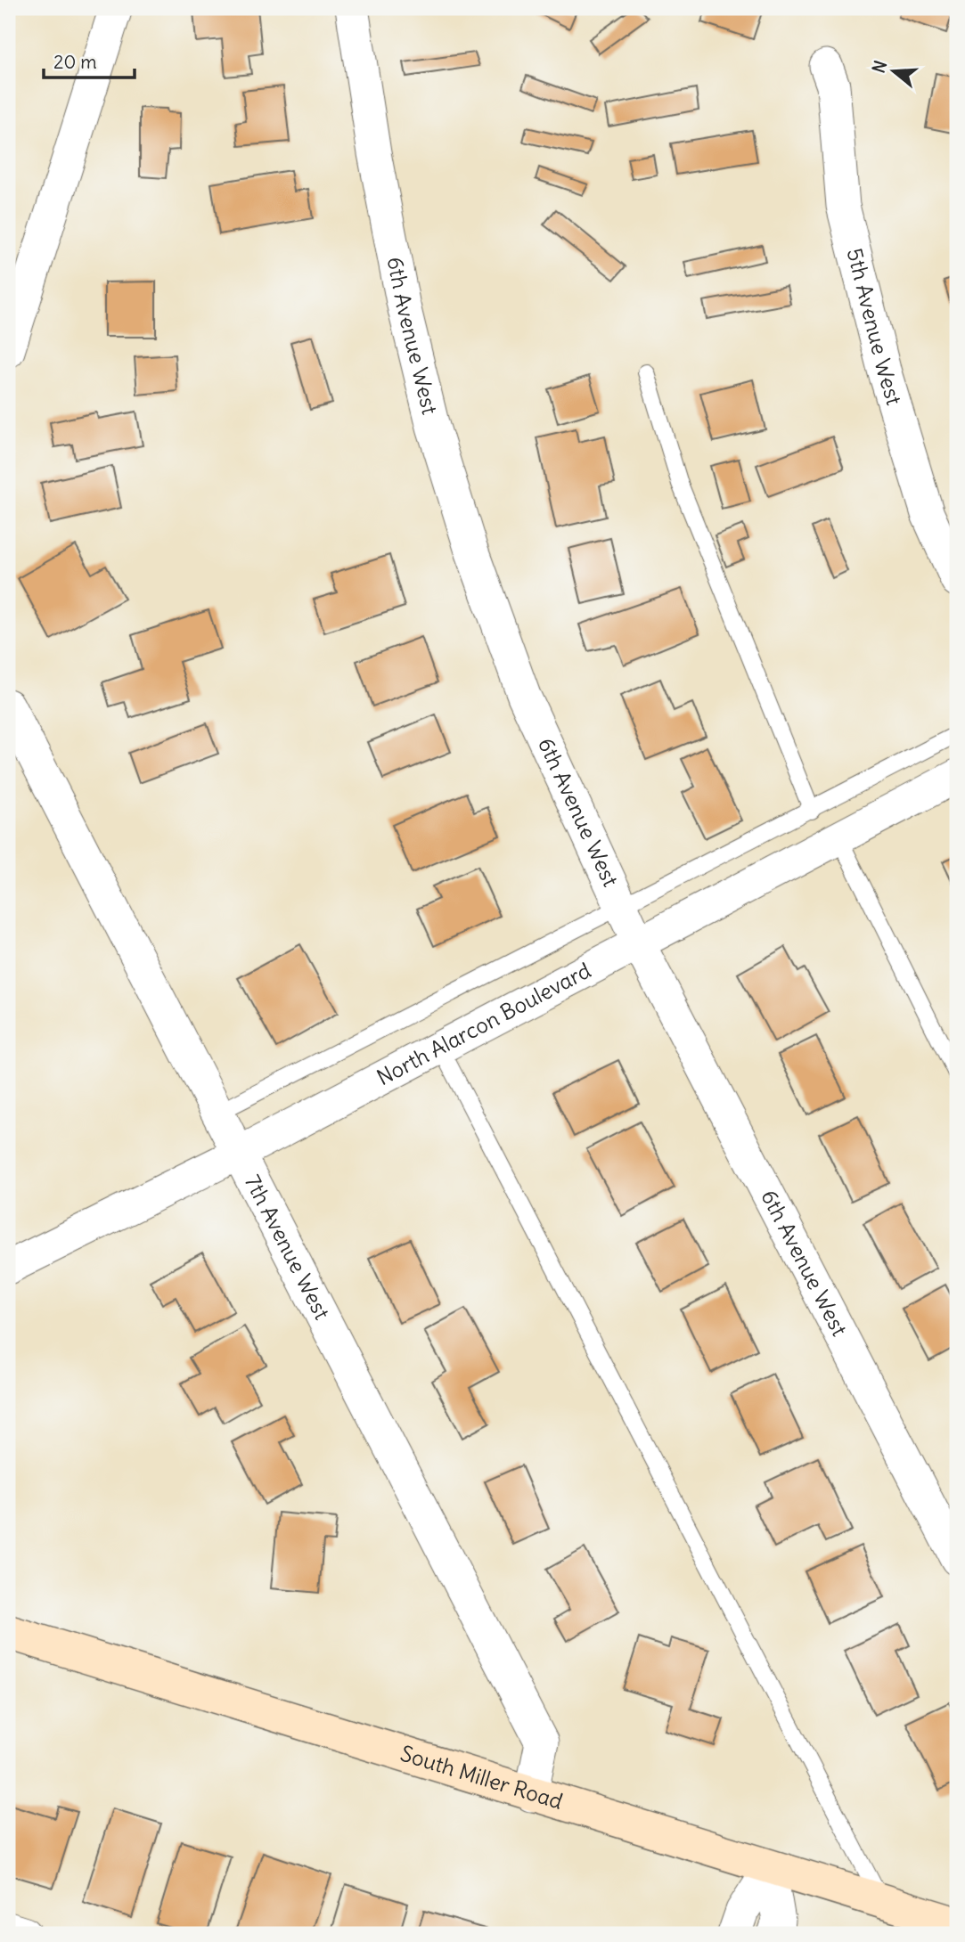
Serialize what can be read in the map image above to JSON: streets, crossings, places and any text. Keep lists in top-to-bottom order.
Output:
{
  "streets": {
    "main road": ["South Miller Road"],
    "street": [
      "5th Avenue West",
      "6th Avenue West",
      "North Alarcon Boulevard",
      "7th Avenue West"
    ]
  },
  "crossings": [
    ["6th Avenue West", "North Alarcon Boulevard"],
    ["North Alarcon Boulevard", "7th Avenue West"],
    ["7th Avenue West", "South Miller Road"]
  ],
  "scale_bar": "20 m",
  "north": "left"
}
